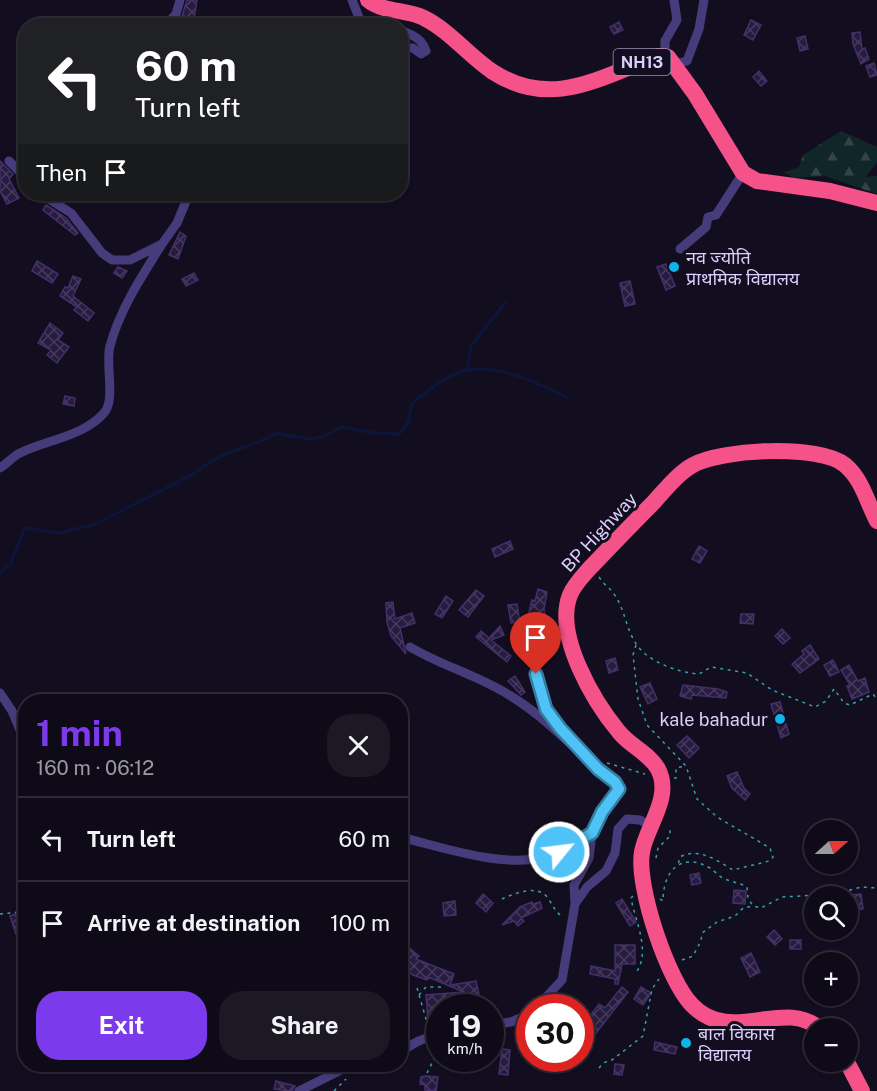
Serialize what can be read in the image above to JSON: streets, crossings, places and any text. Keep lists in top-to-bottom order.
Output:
{
  "streets": {
    "highway": ["NH13", "BP Highway"]
  },
  "places": ["नव ज्योति प्राथमिक विद्यालय", "kale bahadur", "बाल विकास विद्यालय"],
  "north": "right",
  "page": {
    "turn": ["60 m", "Turn left"],
    "then": "Then",
    "heading": ["1 min", "160 m · 06:12"],
    "list": [
      {
        "name": "Turn left",
        "value": "60 m"
      },
      {
        "name": "Arrive at destination",
        "value": "100 m"
      }
    ],
    "map_buttons": ["+", "−"],
    "buttons": ["Exit", "Share"],
    "speed": "19 km/h",
    "limit": "30"
  }
}
